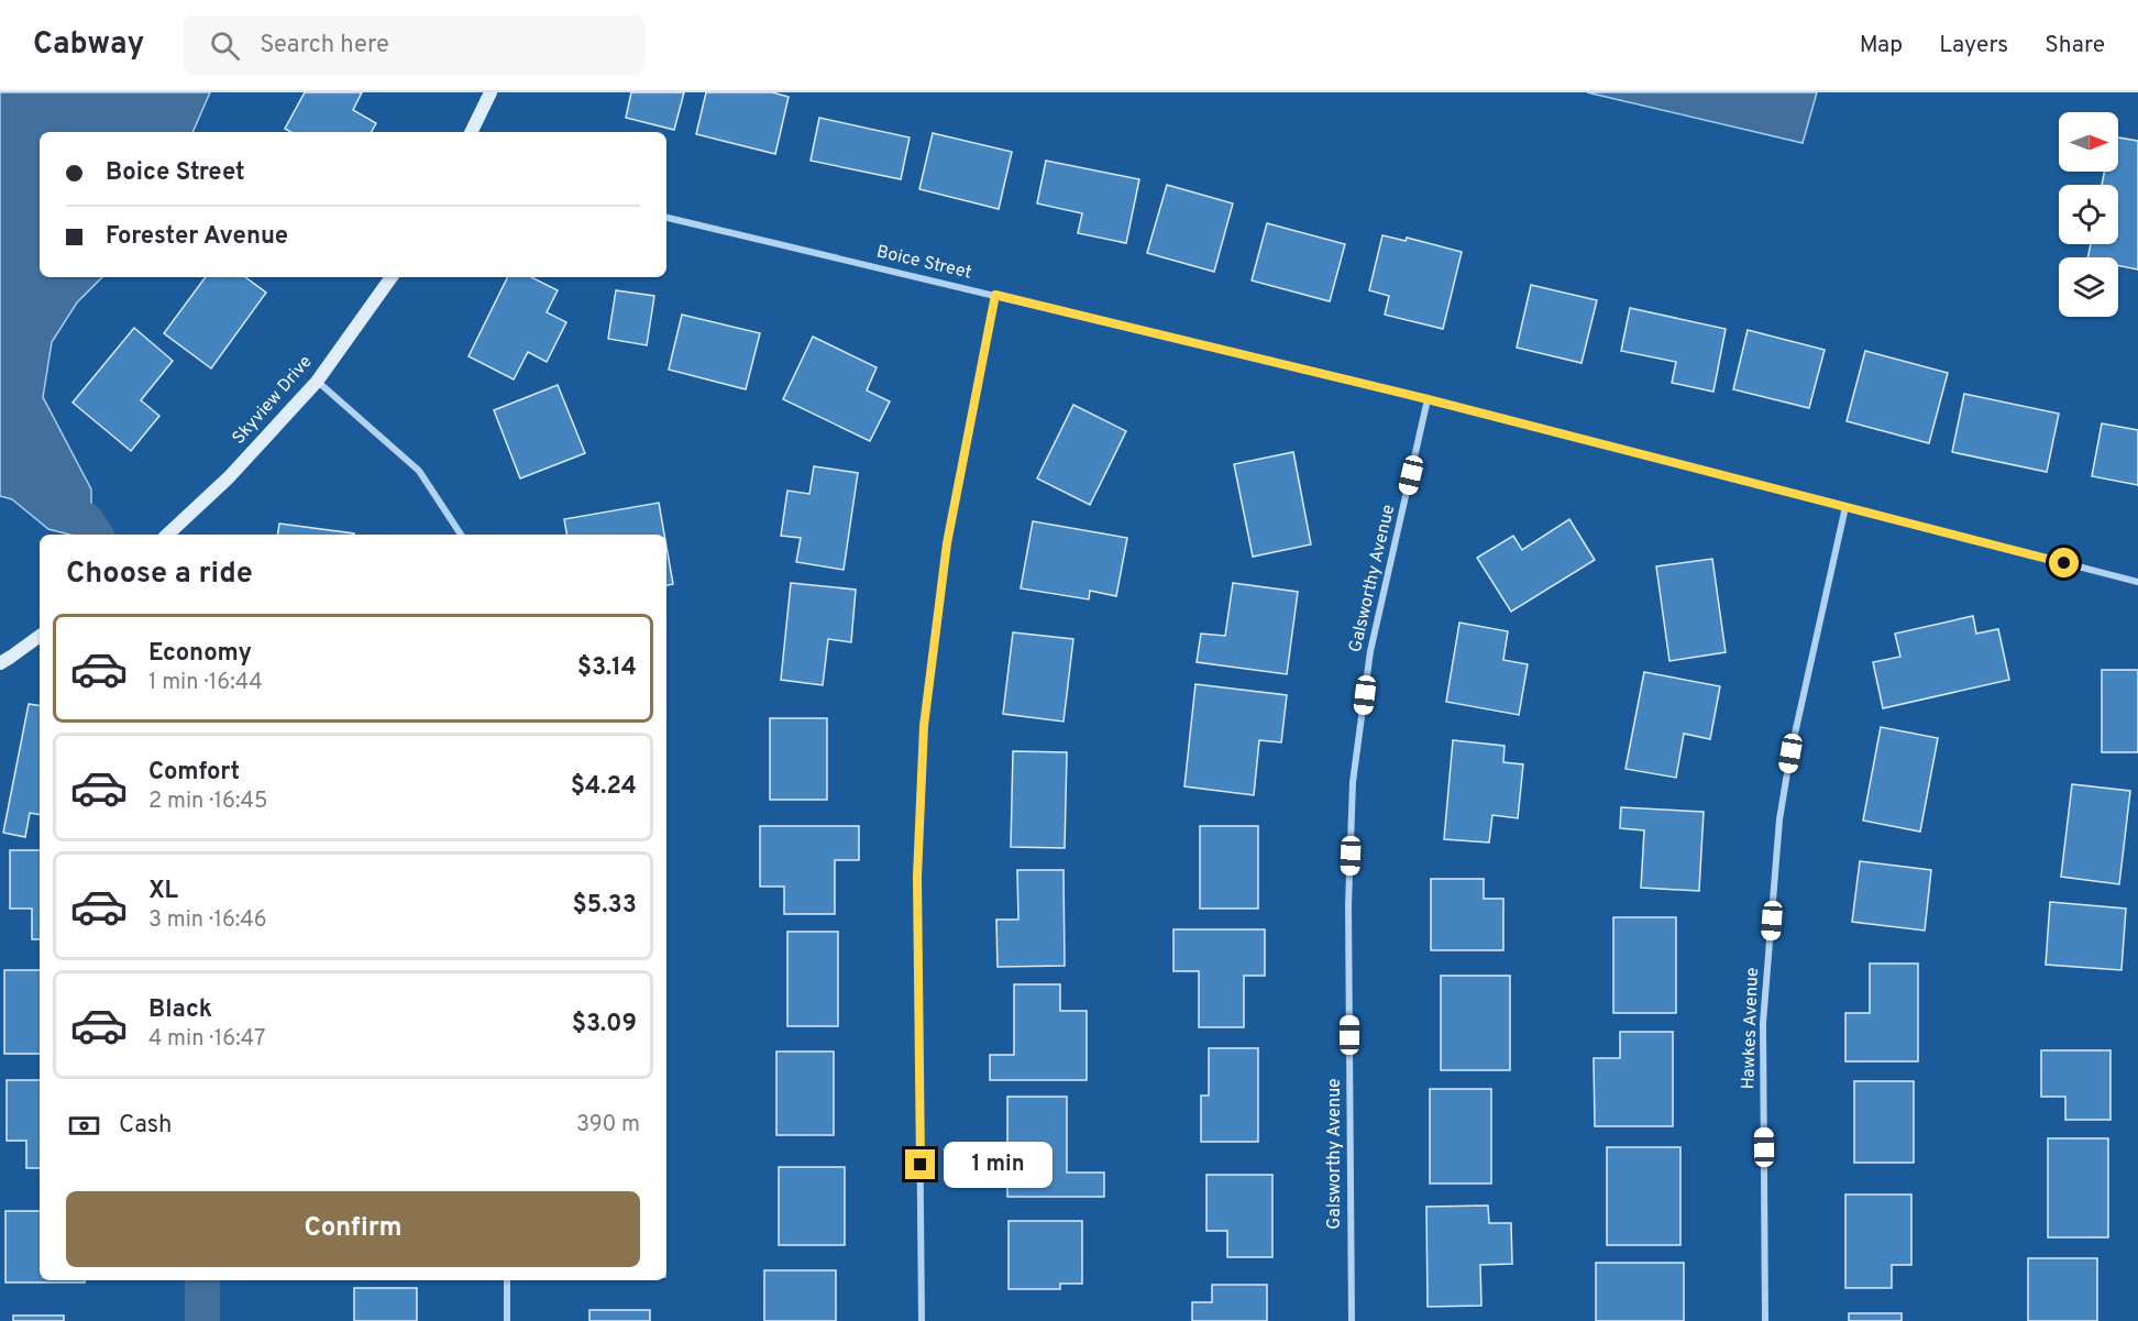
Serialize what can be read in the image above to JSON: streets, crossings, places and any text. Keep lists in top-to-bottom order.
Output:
{
  "streets": {
    "street": [
      "Boice Street",
      "Skyview Drive",
      "Galsworthy Avenue",
      "Hawkes Avenue"
    ]
  },
  "crossings": [
    ["Boice Street", "Galsworthy Avenue"],
    ["Boice Street", "Hawkes Avenue"]
  ],
  "north": "right",
  "page": {
    "header": "Cabway",
    "search": "Search here",
    "nav": ["Map", "Layers", "Share"],
    "banner": ["Boice Street", "Forester Avenue"],
    "heading": "Choose a ride",
    "list": [
      {
        "name": "Economy",
        "note": "1 min · 16:44",
        "value": "$3.14"
      },
      {
        "name": "Comfort",
        "note": "2 min · 16:45",
        "value": "$4.24"
      },
      {
        "name": "XL",
        "note": "3 min · 16:46",
        "value": "$5.33"
      },
      {
        "name": "Black",
        "note": "4 min · 16:47",
        "value": "$3.09"
      }
    ],
    "pay": ["Cash", "390 m"],
    "bubble": "1 min",
    "buttons": "Confirm"
  }
}
